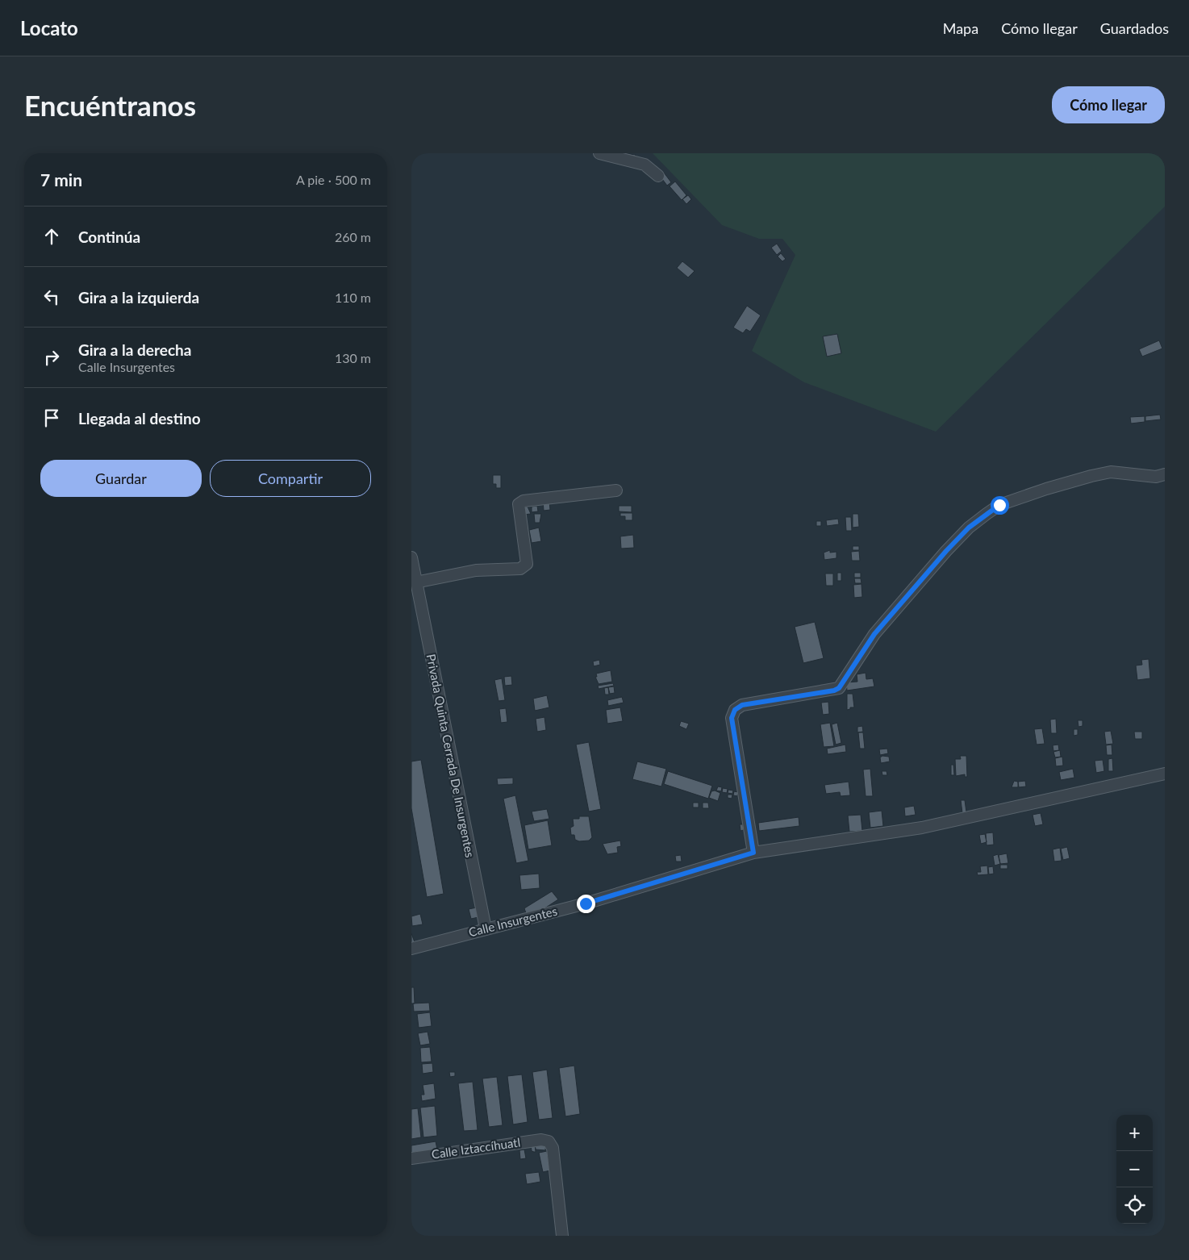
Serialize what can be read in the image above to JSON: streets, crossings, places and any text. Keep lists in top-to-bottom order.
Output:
{
  "streets": {
    "street": ["Privada Quinta Cerrada De Insurgentes", "Calle Insurgentes", "Calle Iztaccíhuatl"]
  },
  "crossings": [
    ["Privada Quinta Cerrada De Insurgentes", "Calle Insurgentes"]
  ],
  "page": {
    "header": "Locato",
    "nav": ["Mapa", "Cómo llegar", "Guardados"],
    "buttons": [
      "Cómo llegar",
      ["Guardar", "Compartir"]
    ],
    "title": "Encuéntranos",
    "heading": ["7 min", "A pie · 500 m"],
    "list": [
      ["Continúa", "260 m"],
      ["Gira a la izquierda", "110 m"],
      ["Gira a la derecha", "Calle Insurgentes", "130 m"],
      "Llegada al destino"
    ],
    "map_buttons": ["+", "−"]
  }
}
